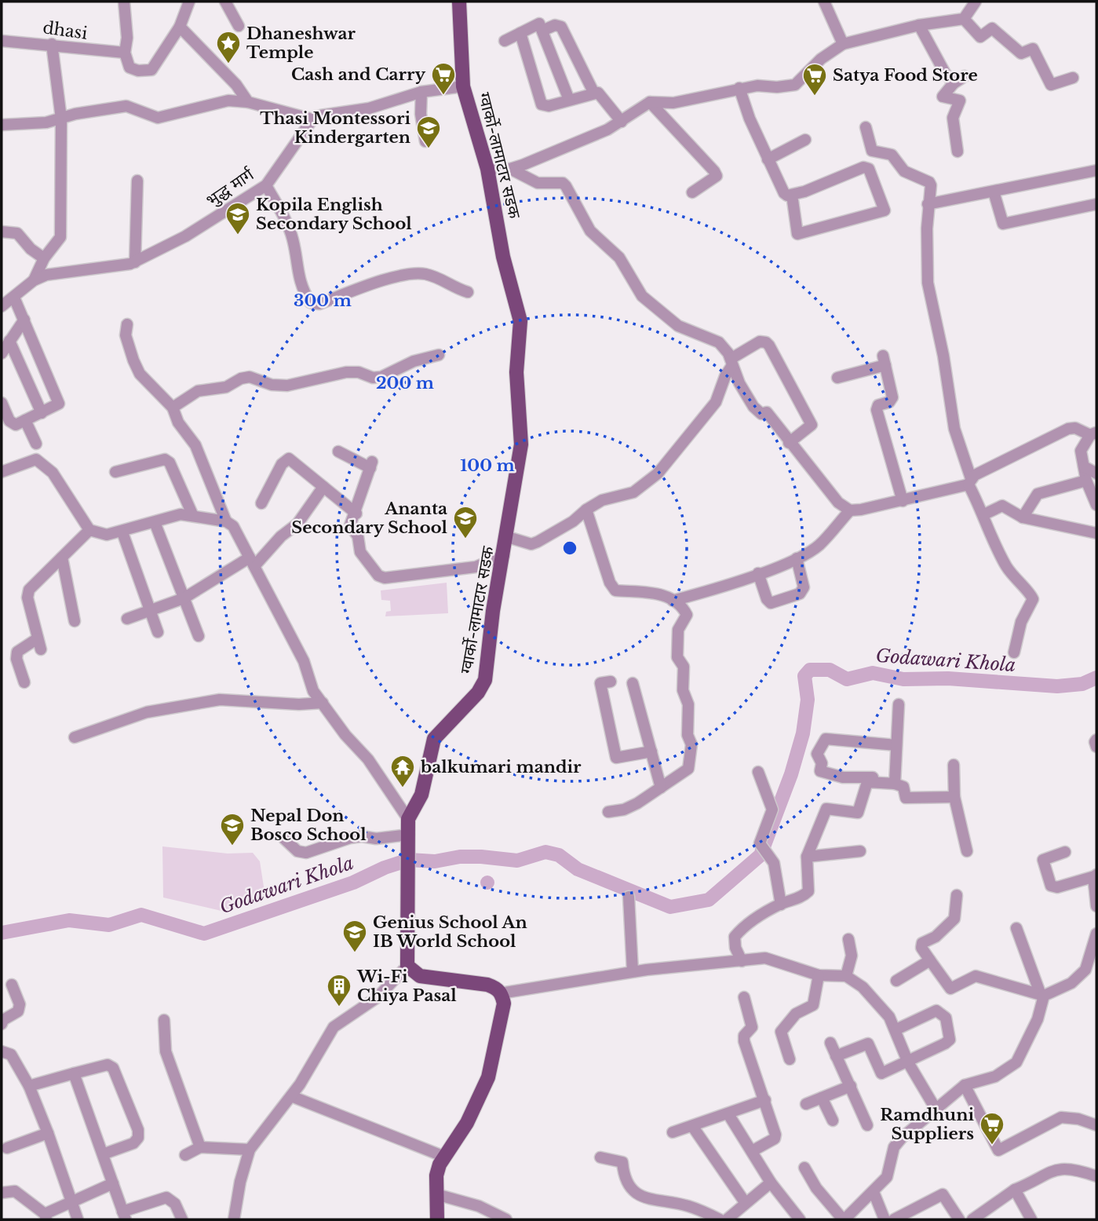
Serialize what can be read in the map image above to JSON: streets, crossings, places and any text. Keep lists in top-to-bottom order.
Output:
{
  "streets": {
    "main road": ["ग्वार्को-लामाटार सडक"],
    "street": ["dhasi", "भुद्ध मार्ग"]
  },
  "water": ["Godawari Khola"],
  "places": {
    "place": ["Dhaneshwar Temple"],
    "supermarket": ["Cash and Carry", "Satya Food Store", "Ramdhuni Suppliers"],
    "school or university": [
      "Thasi Montessori Kindergarten",
      "Kopila English Secondary School",
      "Ananta Secondary School",
      "Nepal Don Bosco School",
      "Genius School An IB World School"
    ],
    "temple": ["balkumari mandir"],
    "building": ["Wi-Fi Chiya Pasal"]
  },
  "rings": ["300 m", "200 m", "100 m"]
}
